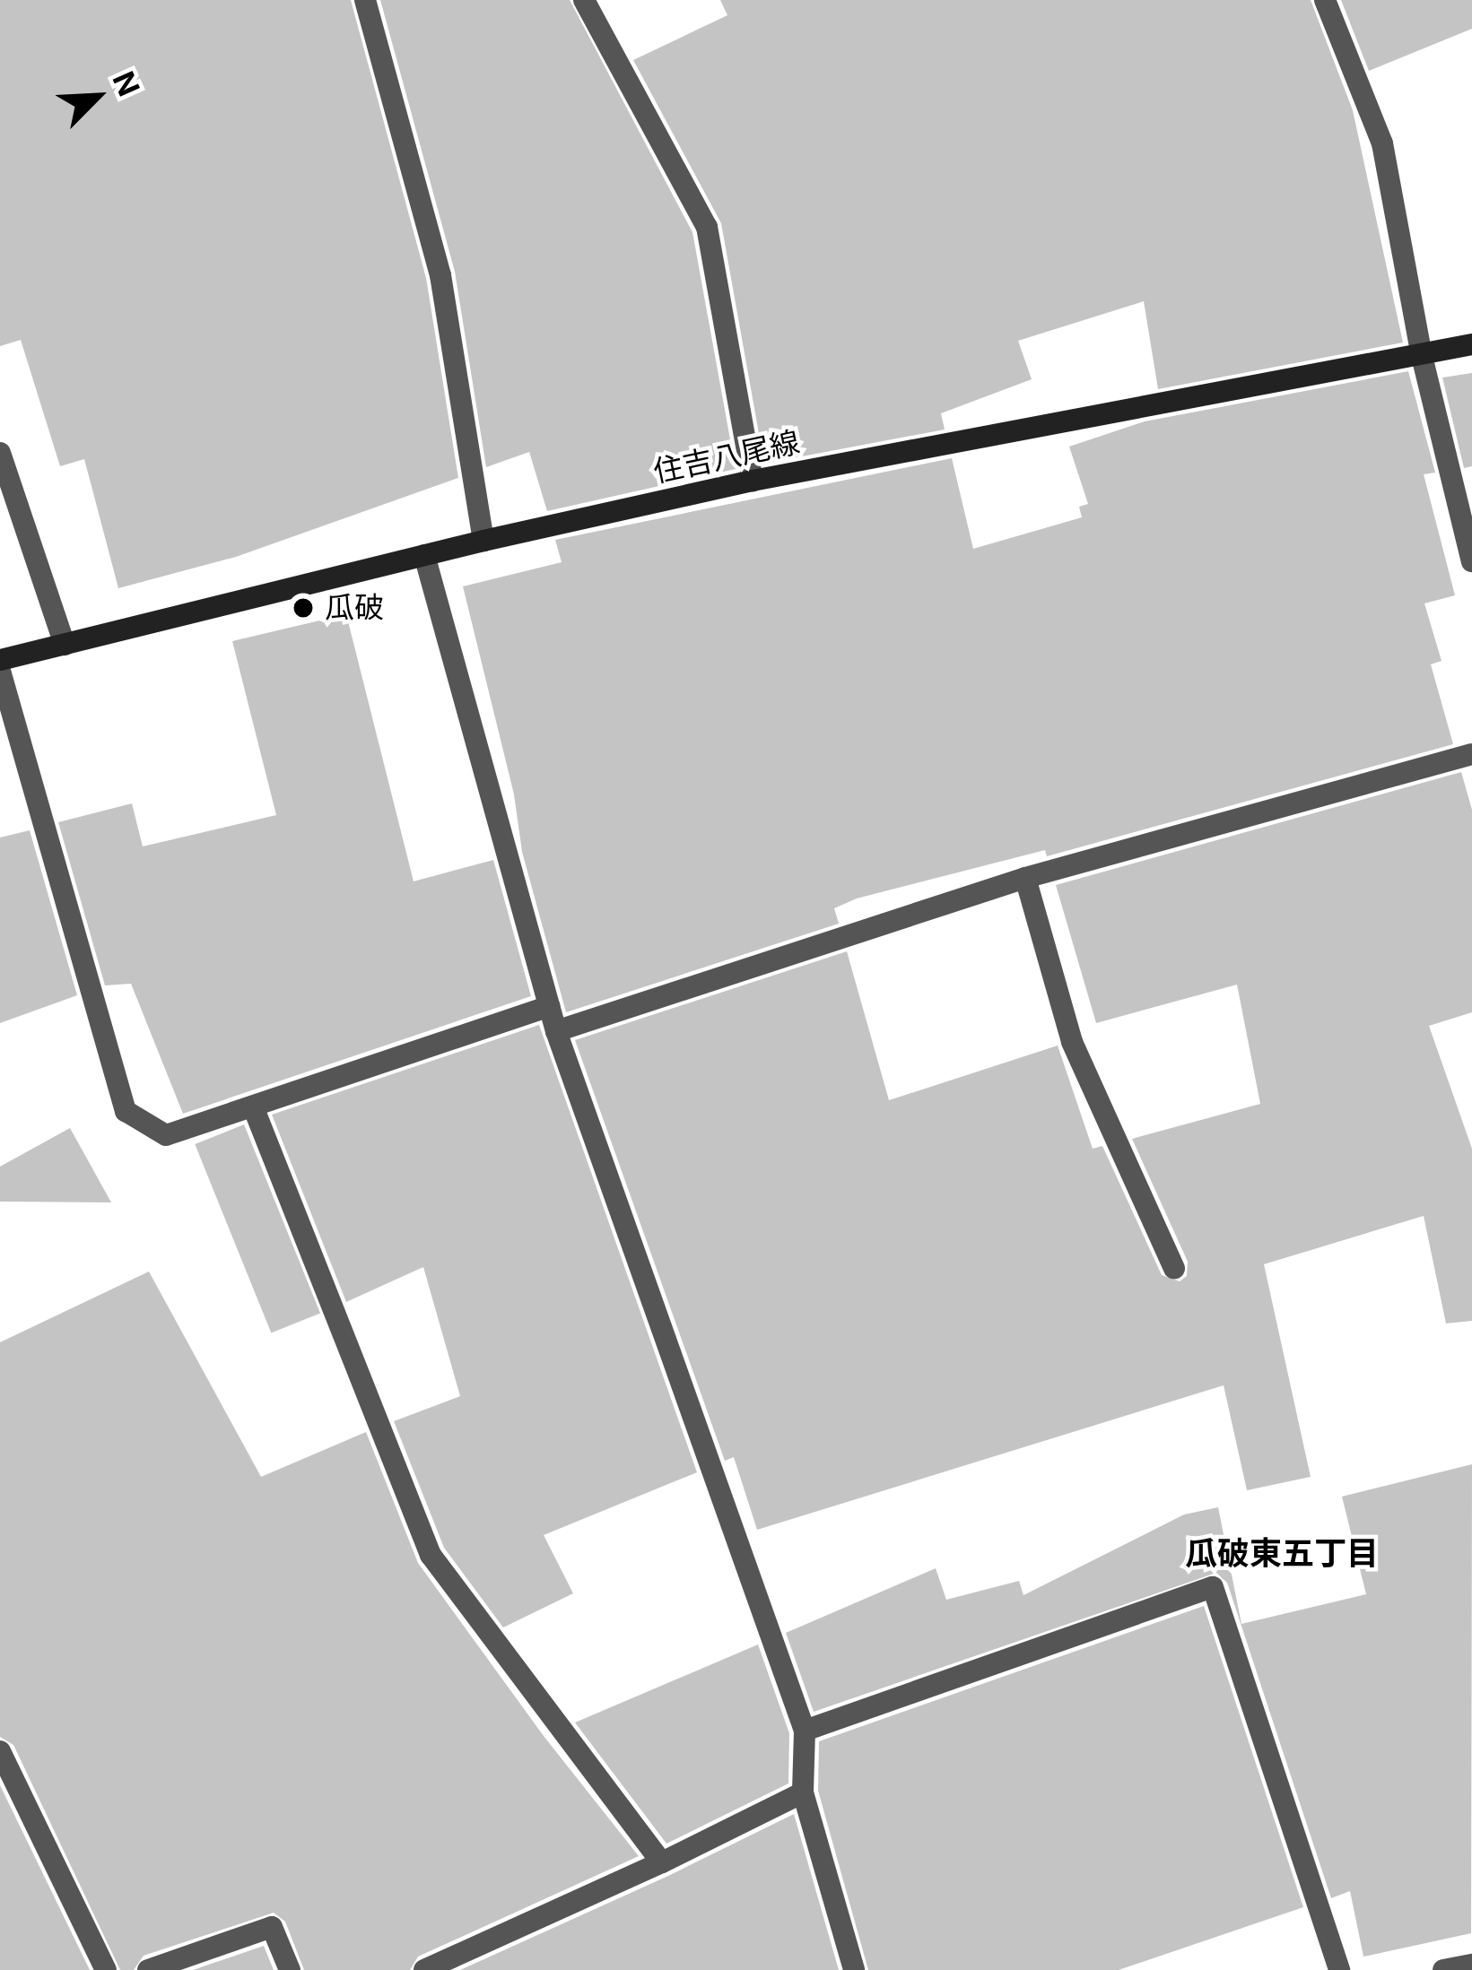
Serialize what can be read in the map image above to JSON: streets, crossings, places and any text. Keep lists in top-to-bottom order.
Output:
{
  "streets": {
    "main road": ["住吉八尾線"]
  },
  "districts": ["瓜破東五丁目"],
  "places": ["瓜破"],
  "north": "top right"
}
